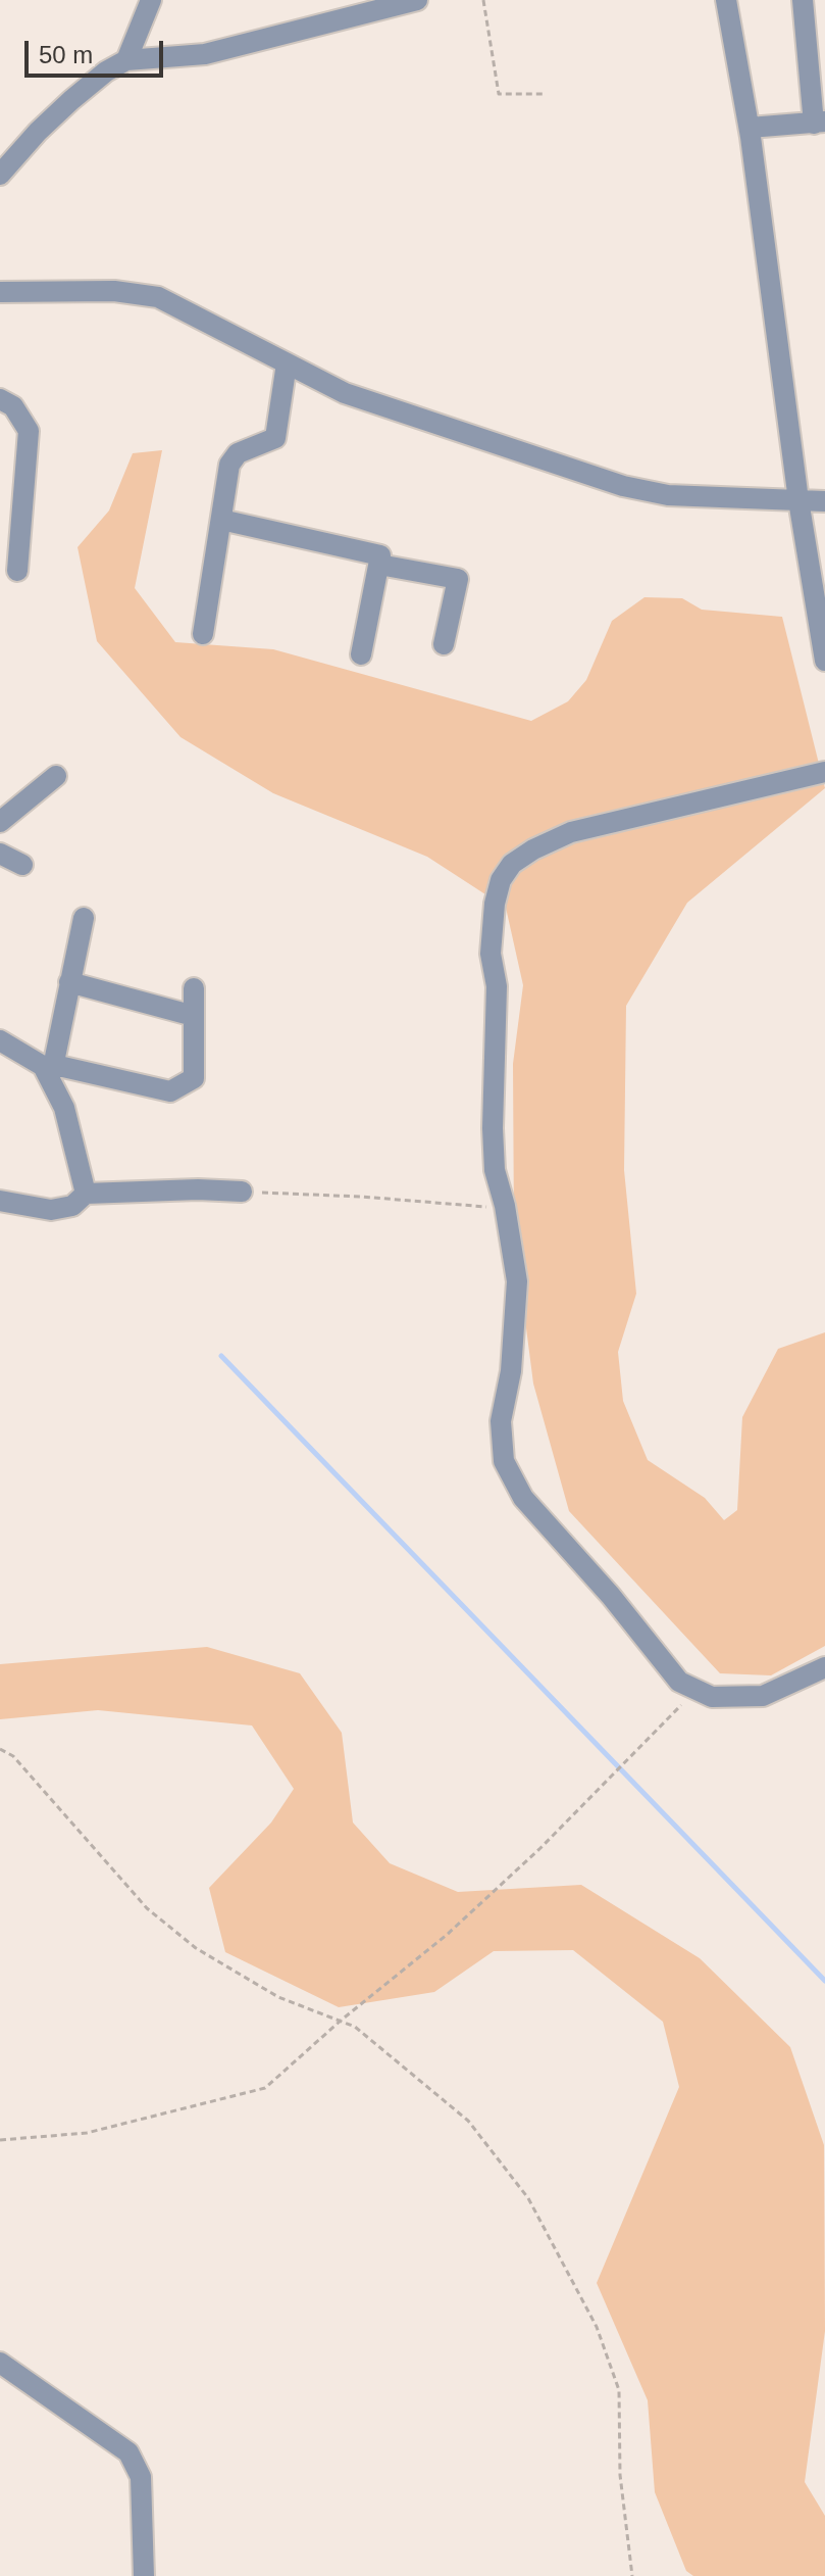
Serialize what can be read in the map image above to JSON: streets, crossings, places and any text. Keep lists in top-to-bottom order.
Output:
{
  "scale_bar": "50 m"
}
